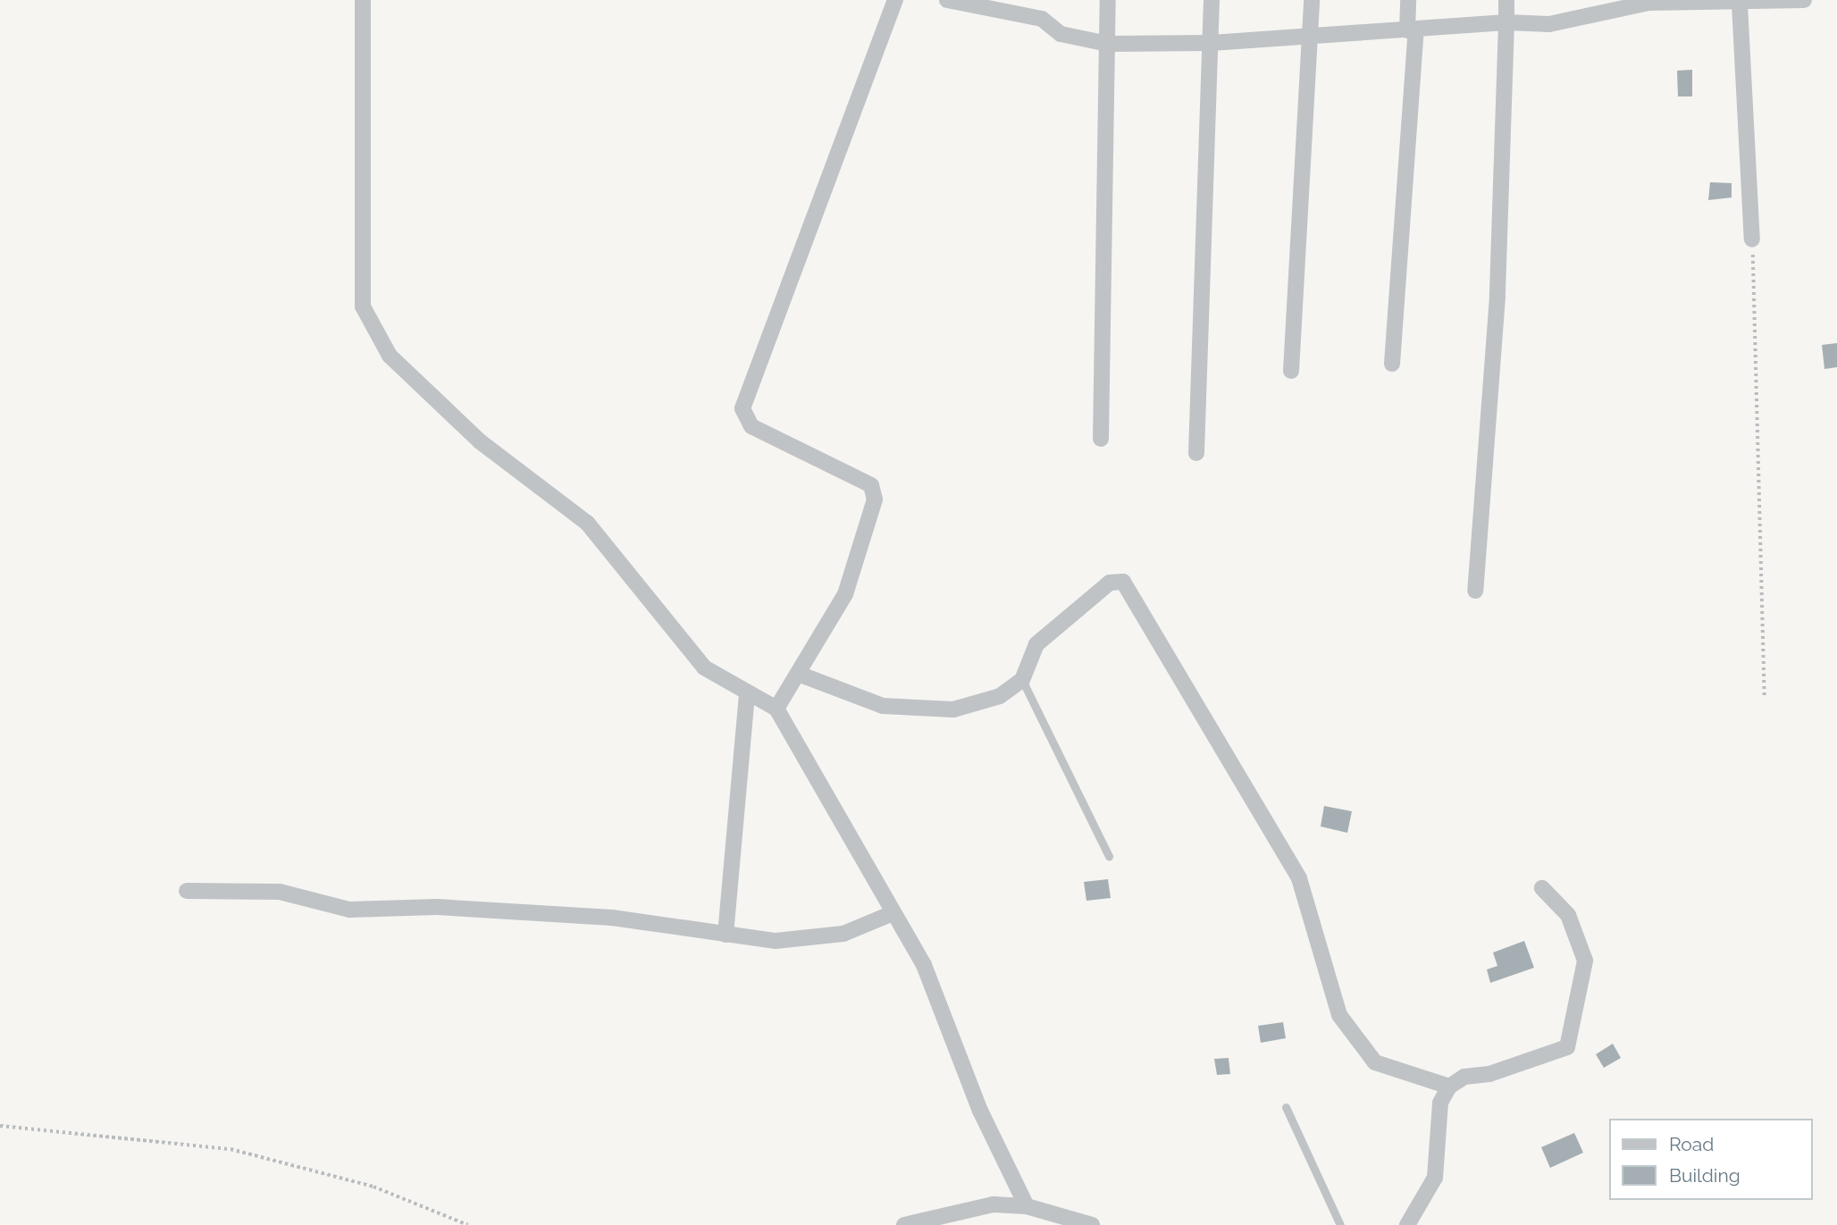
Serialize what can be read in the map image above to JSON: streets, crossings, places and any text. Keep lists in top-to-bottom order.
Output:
{
  "legend": ["Road", "Building"]
}
